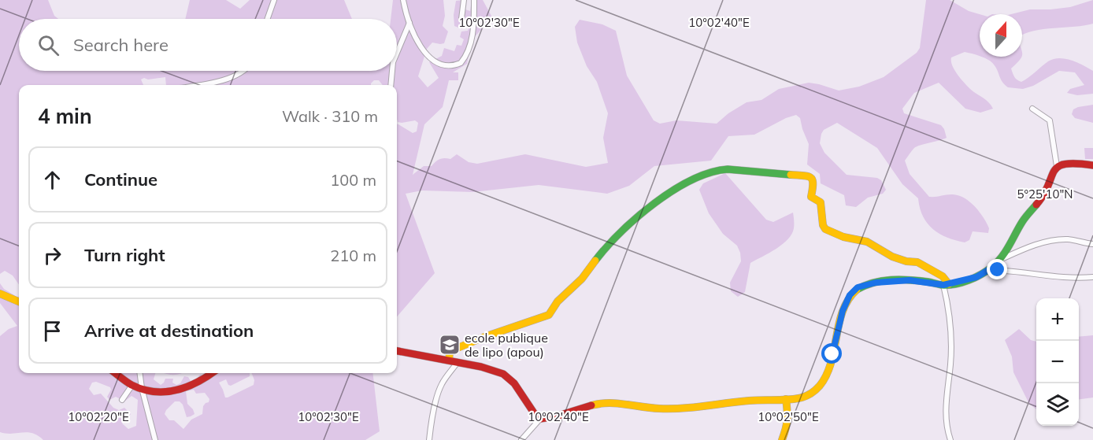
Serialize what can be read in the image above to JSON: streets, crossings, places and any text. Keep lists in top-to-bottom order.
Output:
{
  "places": {
    "school or university": ["ecole publique de lipo (apou)"]
  },
  "north": "top",
  "page": {
    "search": "Search here",
    "heading": ["4 min", "Walk · 310 m"],
    "list": [
      ["Continue", "100 m"],
      ["Turn right", "210 m"],
      "Arrive at destination"
    ],
    "map_buttons": ["+", "−"]
  },
  "coordinates": [
    "10°02'30\"E",
    "10°02'40\"E",
    "5°25'10\"N",
    "10°02'20\"E",
    "10°02'50\"E"
  ]
}
